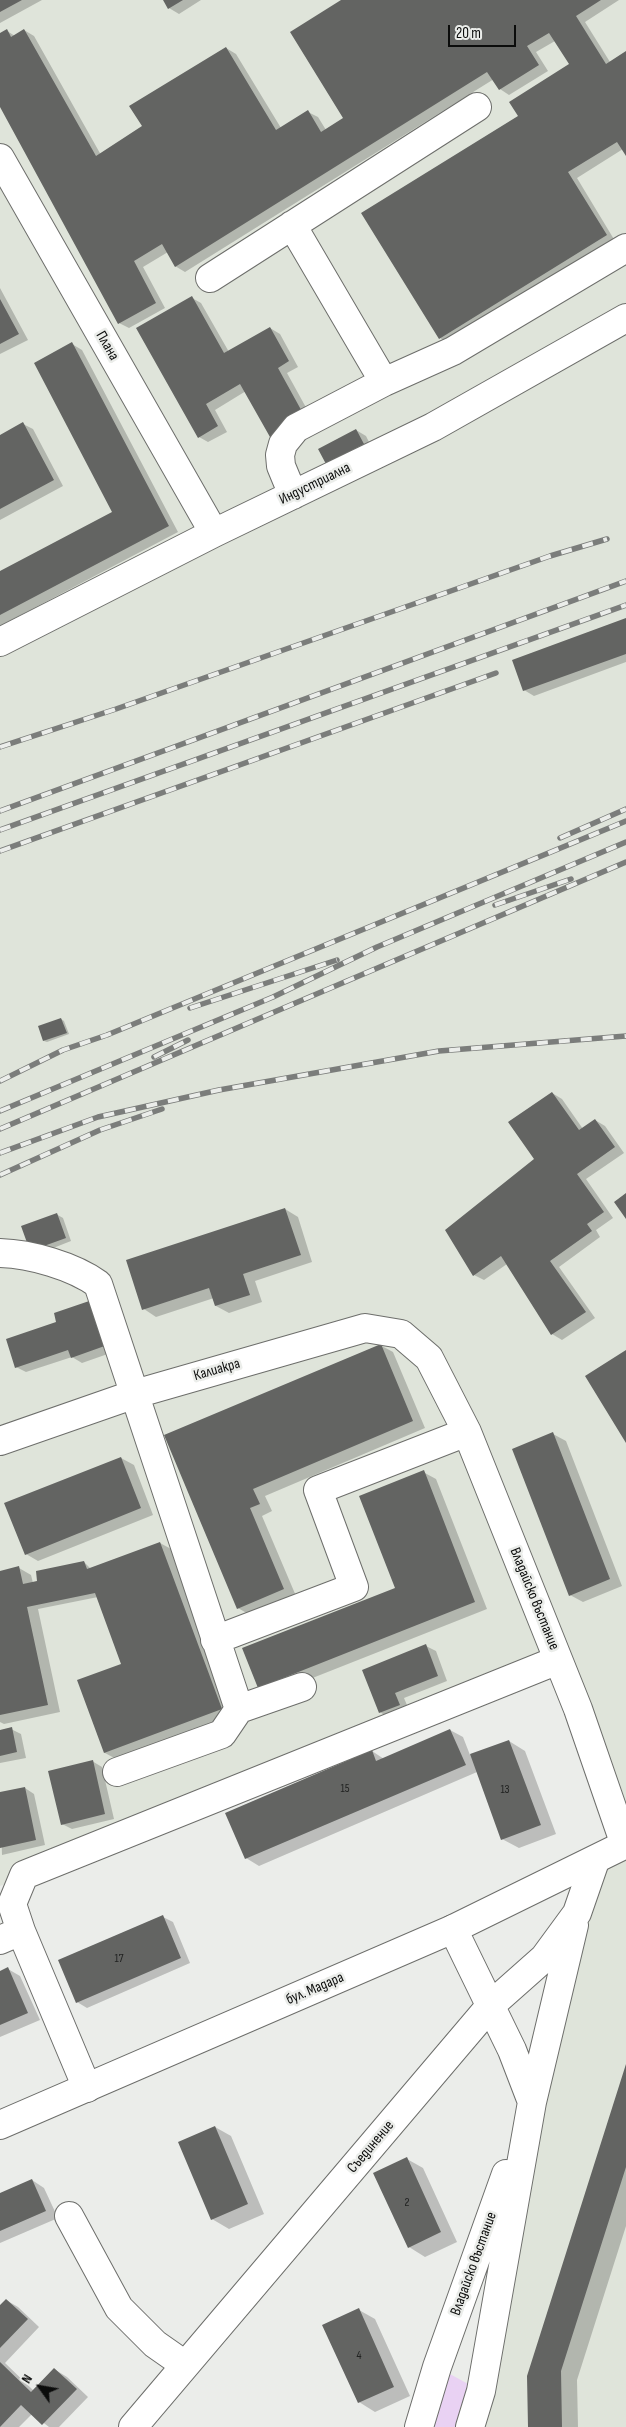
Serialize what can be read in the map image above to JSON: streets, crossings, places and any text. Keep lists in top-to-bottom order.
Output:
{
  "streets": {
    "street": [
      "Плана",
      "Индустриална",
      "Калиакра",
      "Владайско въстание",
      "бул. Мадара",
      "Съединение"
    ]
  },
  "crossings": [
    ["Плана", "Индустриална"],
    ["Калиакра", "Владайско въстание"],
    ["Владайско въстание", "бул. Мадара"],
    ["Владайско въстание", "Съединение"],
    ["бул. Мадара", "Съединение"]
  ],
  "house_numbers": [
    "15",
    "13",
    "17",
    "2",
    "4"
  ],
  "scale_bar": "20 m",
  "north": "top left"
}
